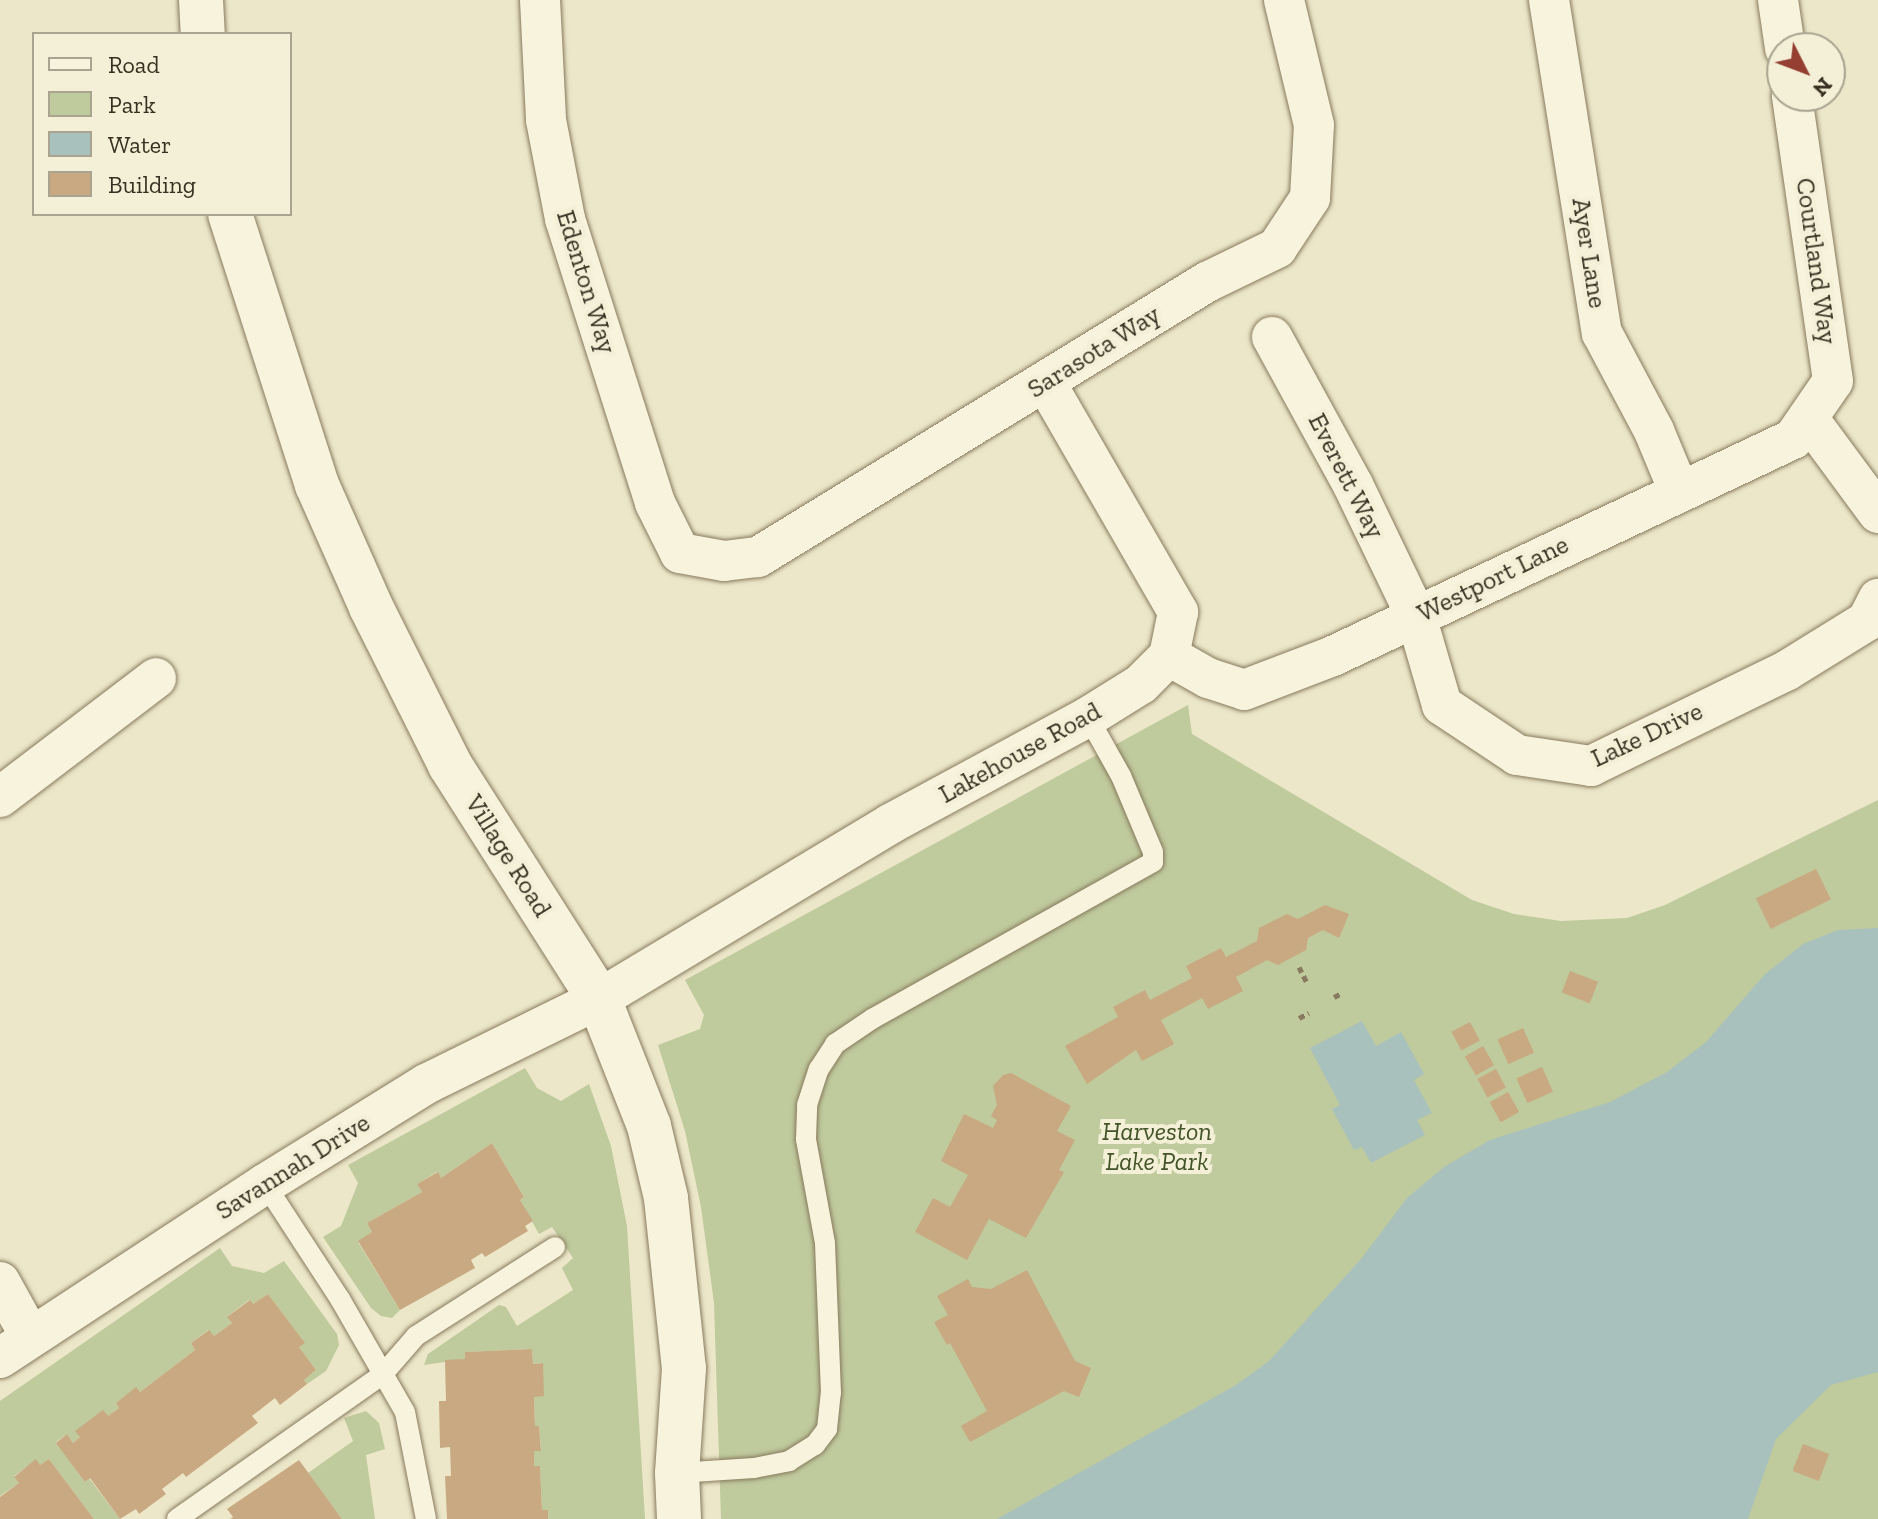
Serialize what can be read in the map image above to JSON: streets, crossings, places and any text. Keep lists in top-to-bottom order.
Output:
{
  "streets": {
    "street": [
      "Ayer Lane",
      "Courtland Way",
      "Edenton Way",
      "Sarasota Way",
      "Everett Way",
      "Westport Lane",
      "Lake Drive",
      "Lakehouse Road",
      "Village Road",
      "Savannah Drive"
    ]
  },
  "crossings": [
    ["Ayer Lane", "Westport Lane"],
    ["Courtland Way", "Westport Lane"],
    ["Edenton Way", "Sarasota Way"],
    ["Everett Way", "Westport Lane"],
    ["Everett Way", "Lake Drive"],
    ["Westport Lane", "Lake Drive"],
    ["Westport Lane", "Lakehouse Road"],
    ["Lakehouse Road", "Village Road"],
    ["Lakehouse Road", "Savannah Drive"],
    ["Village Road", "Savannah Drive"]
  ],
  "parks": ["Harveston Lake Park"],
  "legend": [
    "Road",
    "Park",
    "Water",
    "Building"
  ],
  "north": "bottom right"
}
